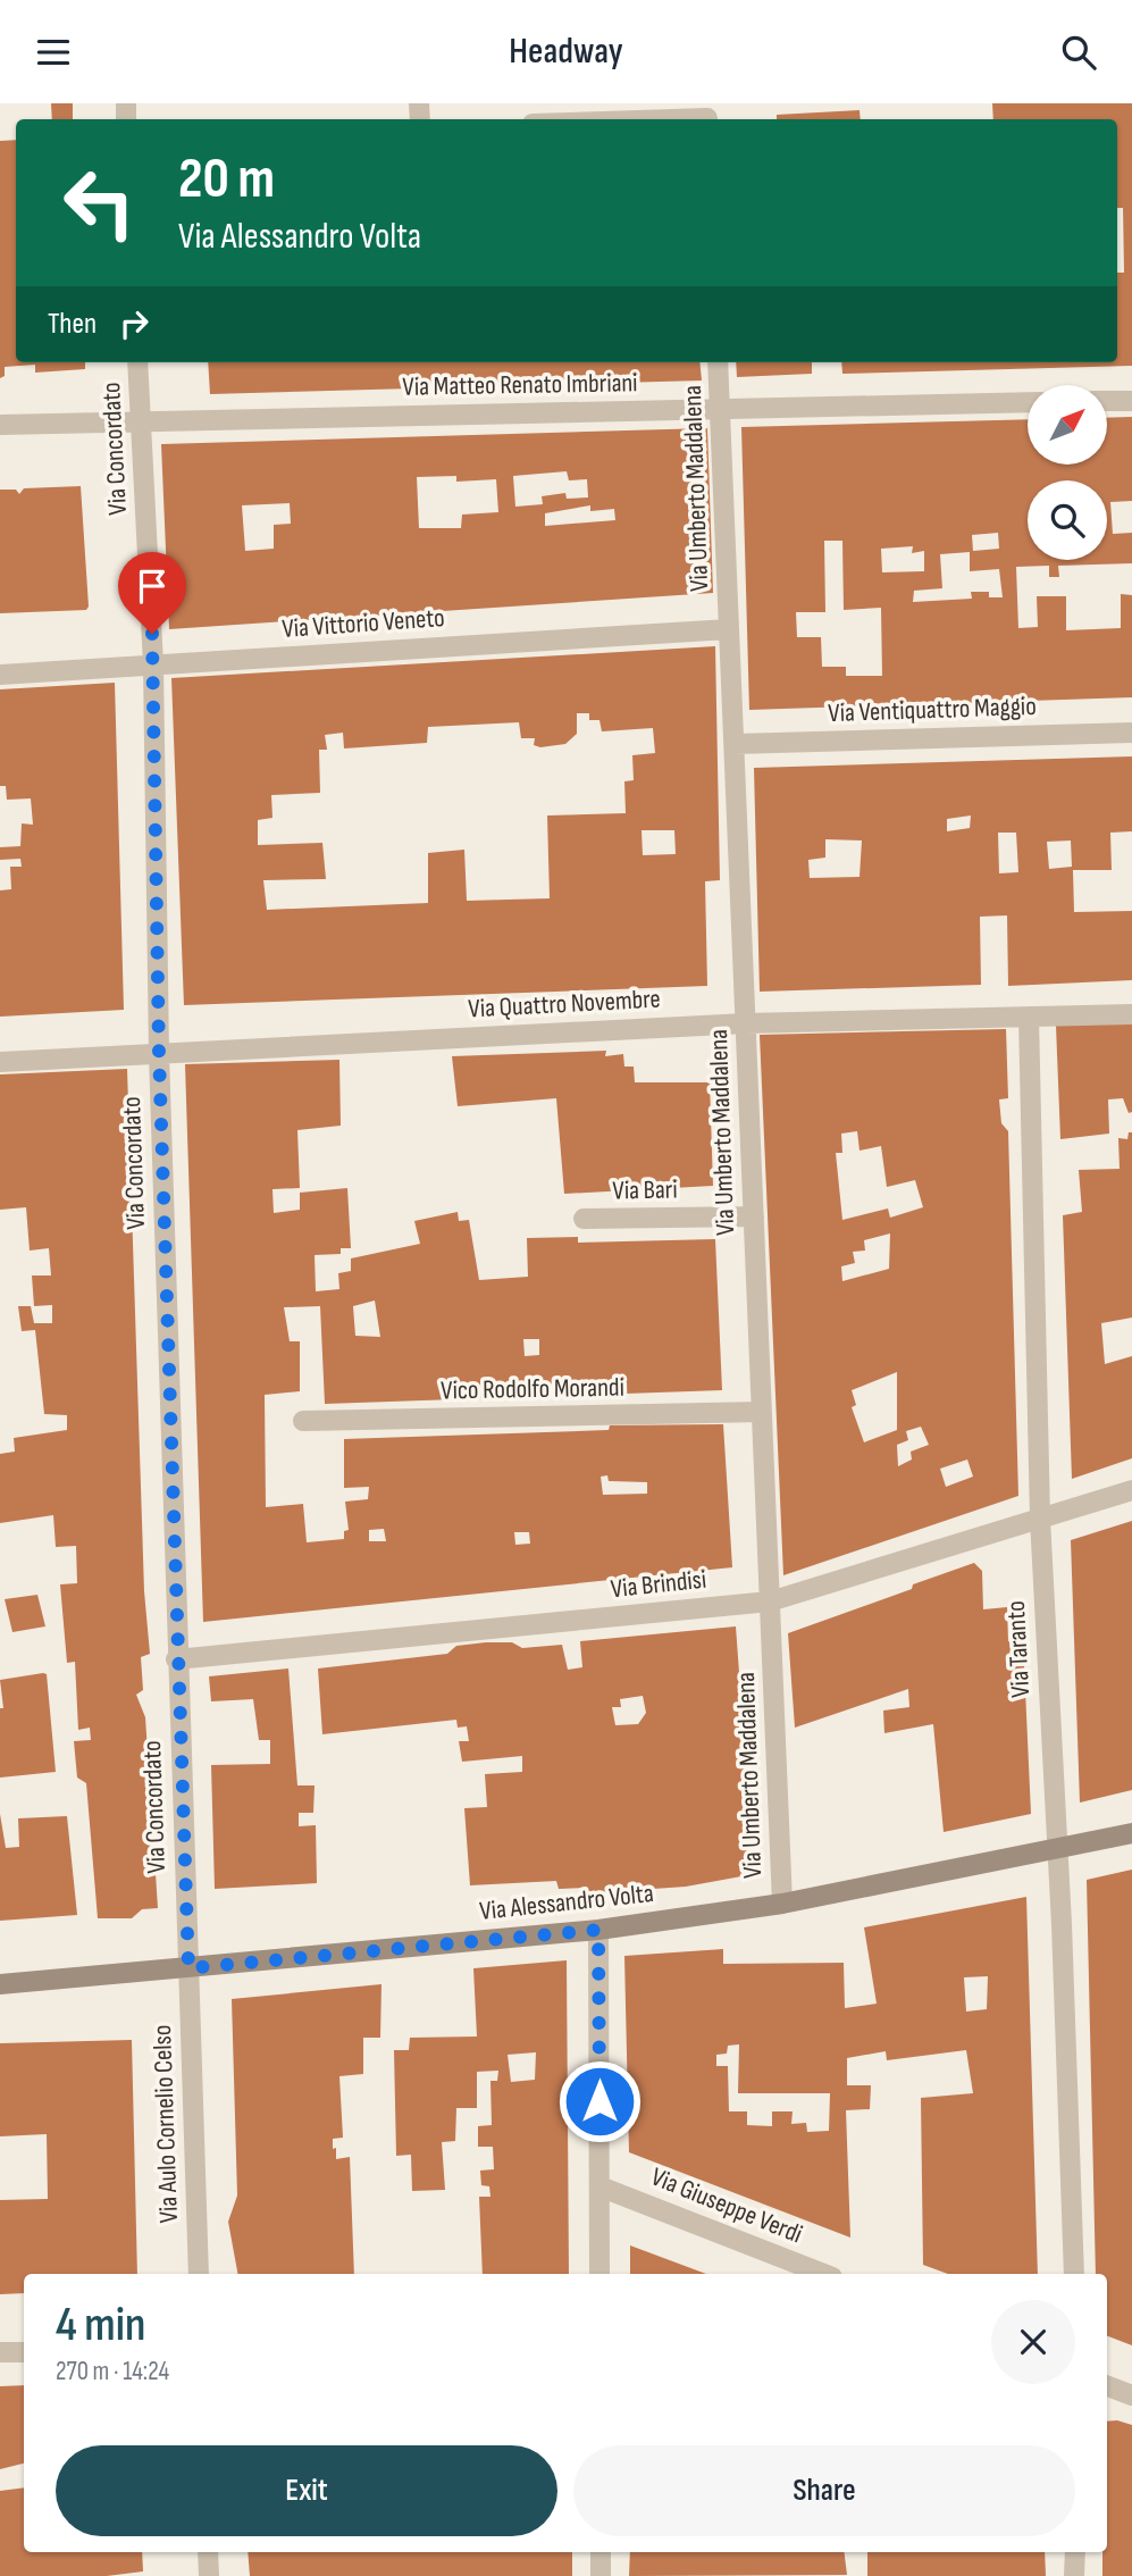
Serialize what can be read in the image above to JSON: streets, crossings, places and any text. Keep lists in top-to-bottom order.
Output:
{
  "streets": {
    "street": [
      "Via Matteo Renato Imbriani",
      "Via Concordato",
      "Via Umberto Maddalena",
      "Via Vittorio Veneto",
      "Via Ventiquattro Maggio",
      "Via Quattro Novembre",
      "Via Bari",
      "Vico Rodolfo Morandi",
      "Via Brindisi",
      "Via Taranto",
      "Via Alessandro Volta",
      "Via Aulo Cornelio Celso",
      "Via Giuseppe Verdi"
    ]
  },
  "crossings": [
    ["Via Matteo Renato Imbriani", "Via Concordato"],
    ["Via Matteo Renato Imbriani", "Via Umberto Maddalena"],
    ["Via Concordato", "Via Vittorio Veneto"],
    ["Via Concordato", "Via Quattro Novembre"],
    ["Via Concordato", "Via Brindisi"],
    ["Via Concordato", "Via Alessandro Volta"],
    ["Via Concordato", "Via Aulo Cornelio Celso"],
    ["Via Umberto Maddalena", "Via Vittorio Veneto"],
    ["Via Umberto Maddalena", "Via Ventiquattro Maggio"],
    ["Via Umberto Maddalena", "Via Quattro Novembre"],
    ["Via Umberto Maddalena", "Via Bari"],
    ["Via Umberto Maddalena", "Vico Rodolfo Morandi"],
    ["Via Umberto Maddalena", "Via Brindisi"],
    ["Via Umberto Maddalena", "Via Alessandro Volta"],
    ["Via Quattro Novembre", "Via Taranto"],
    ["Via Brindisi", "Via Taranto"],
    ["Via Taranto", "Via Alessandro Volta"],
    ["Via Alessandro Volta", "Via Aulo Cornelio Celso"]
  ],
  "north": "top right",
  "page": {
    "header": "Headway",
    "turn": ["20 m", "Via Alessandro Volta"],
    "then": "Then",
    "heading": ["4 min", "270 m · 14:24"],
    "buttons": ["Exit", "Share"]
  }
}
